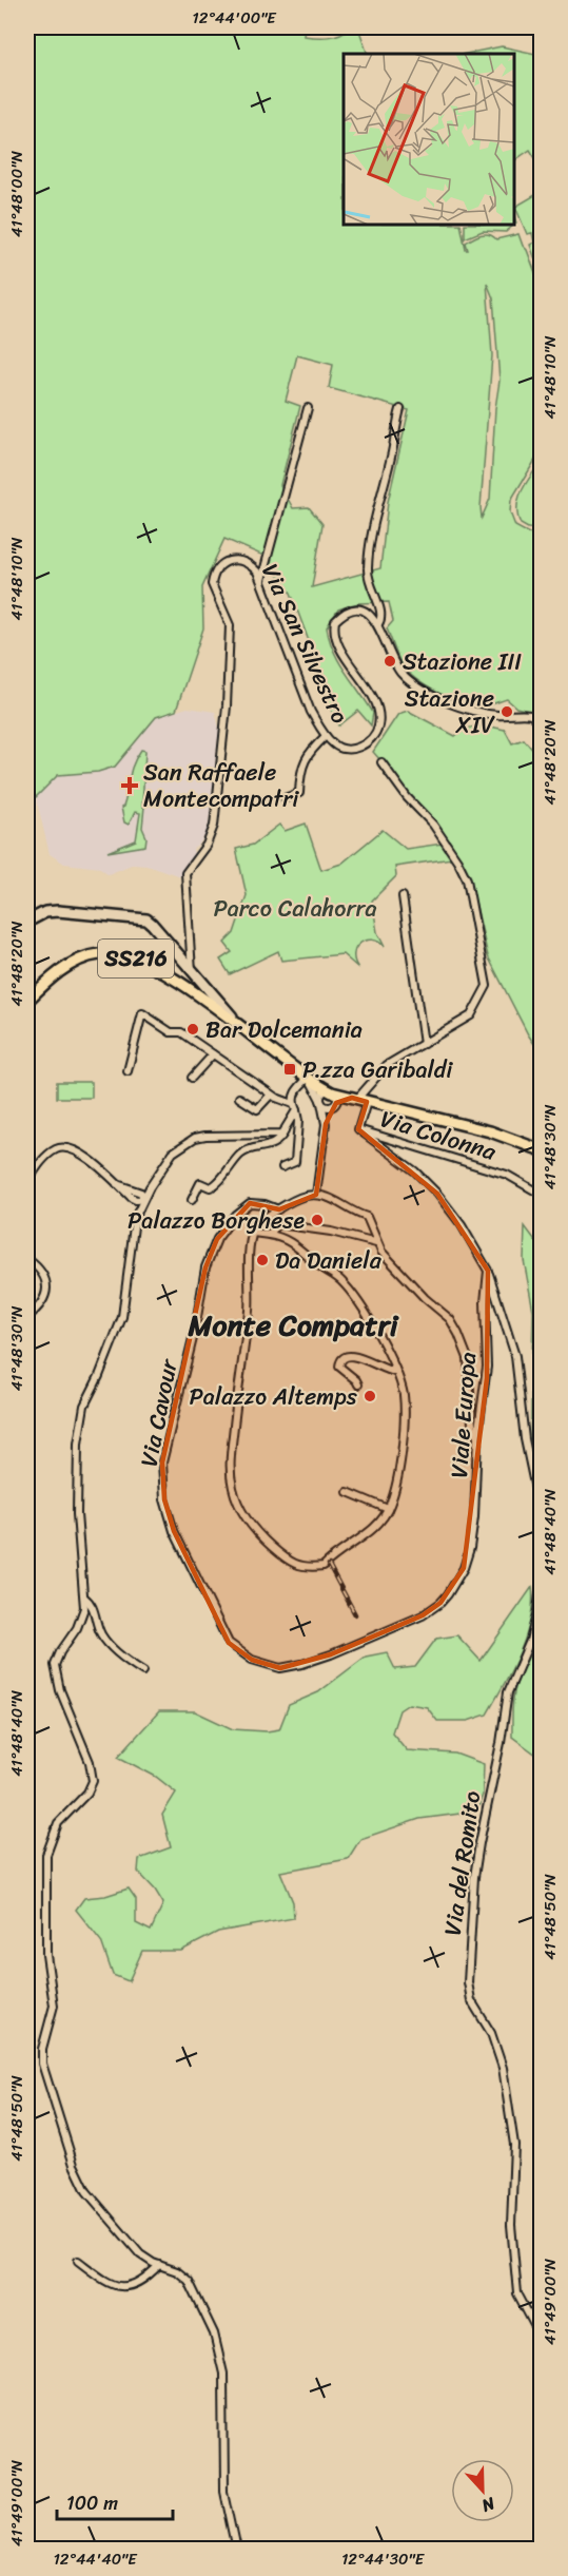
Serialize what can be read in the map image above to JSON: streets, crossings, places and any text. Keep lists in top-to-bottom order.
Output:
{
  "streets": {
    "main road": ["SS216"],
    "street": [
      "Via San Silvestro",
      "Via Colonna",
      "Via Cavour",
      "Viale Europa",
      "Via del Romito"
    ]
  },
  "crossings": [
    ["Via Cavour", "Viale Europa"]
  ],
  "districts": ["Monte Compatri"],
  "parks": ["Parco Calahorra"],
  "places": {
    "other": [
      "Stazione III",
      "Stazione XIV",
      "Bar Dolcemania",
      "Palazzo Borghese",
      "Da Daniela",
      "Palazzo Altemps"
    ],
    "health": ["San Raffaele Montecompatri"],
    "transit": ["P.zza Garibaldi"]
  },
  "scale_bar": "100 m",
  "north": "bottom",
  "coordinates": [
    "12°44'00\"E",
    "41°48'00\"N",
    "41°48'10\"N",
    "41°48'20\"N",
    "41°48'30\"N",
    "41°48'40\"N",
    "41°48'50\"N",
    "41°49'00\"N",
    "12°44'40\"E",
    "12°44'30\"E"
  ]
}
